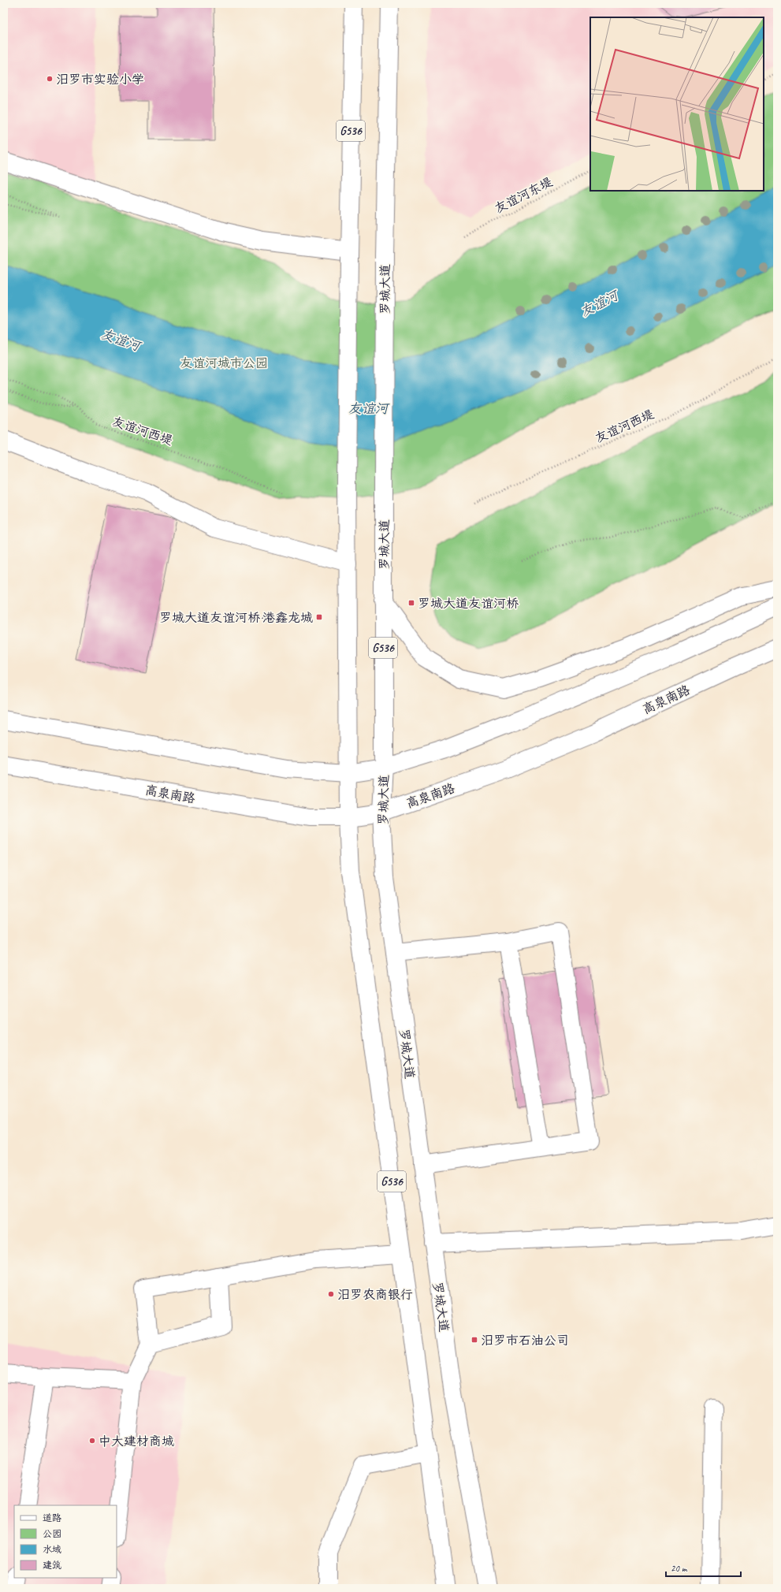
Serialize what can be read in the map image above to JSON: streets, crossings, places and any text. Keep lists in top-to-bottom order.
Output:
{
  "streets": {
    "main road": ["G536", "罗城大道", "高泉南路"],
    "path": ["友谊河东堤", "友谊河西堤"]
  },
  "crossings": [
    ["G536", "高泉南路"],
    ["罗城大道", "高泉南路"]
  ],
  "water": ["友谊河"],
  "parks": ["友谊河城市公园"],
  "places": {
    "other": ["汨罗市实验小学", "汨罗农商银行", "中大建材商城"],
    "transit": ["罗城大道友谊河桥", "罗城大道友谊河桥·港鑫龙城", "汨罗市石油公司"]
  },
  "legend": [
    "道路",
    "公园",
    "水域",
    "建筑"
  ],
  "scale_bar": "20 m"
}
